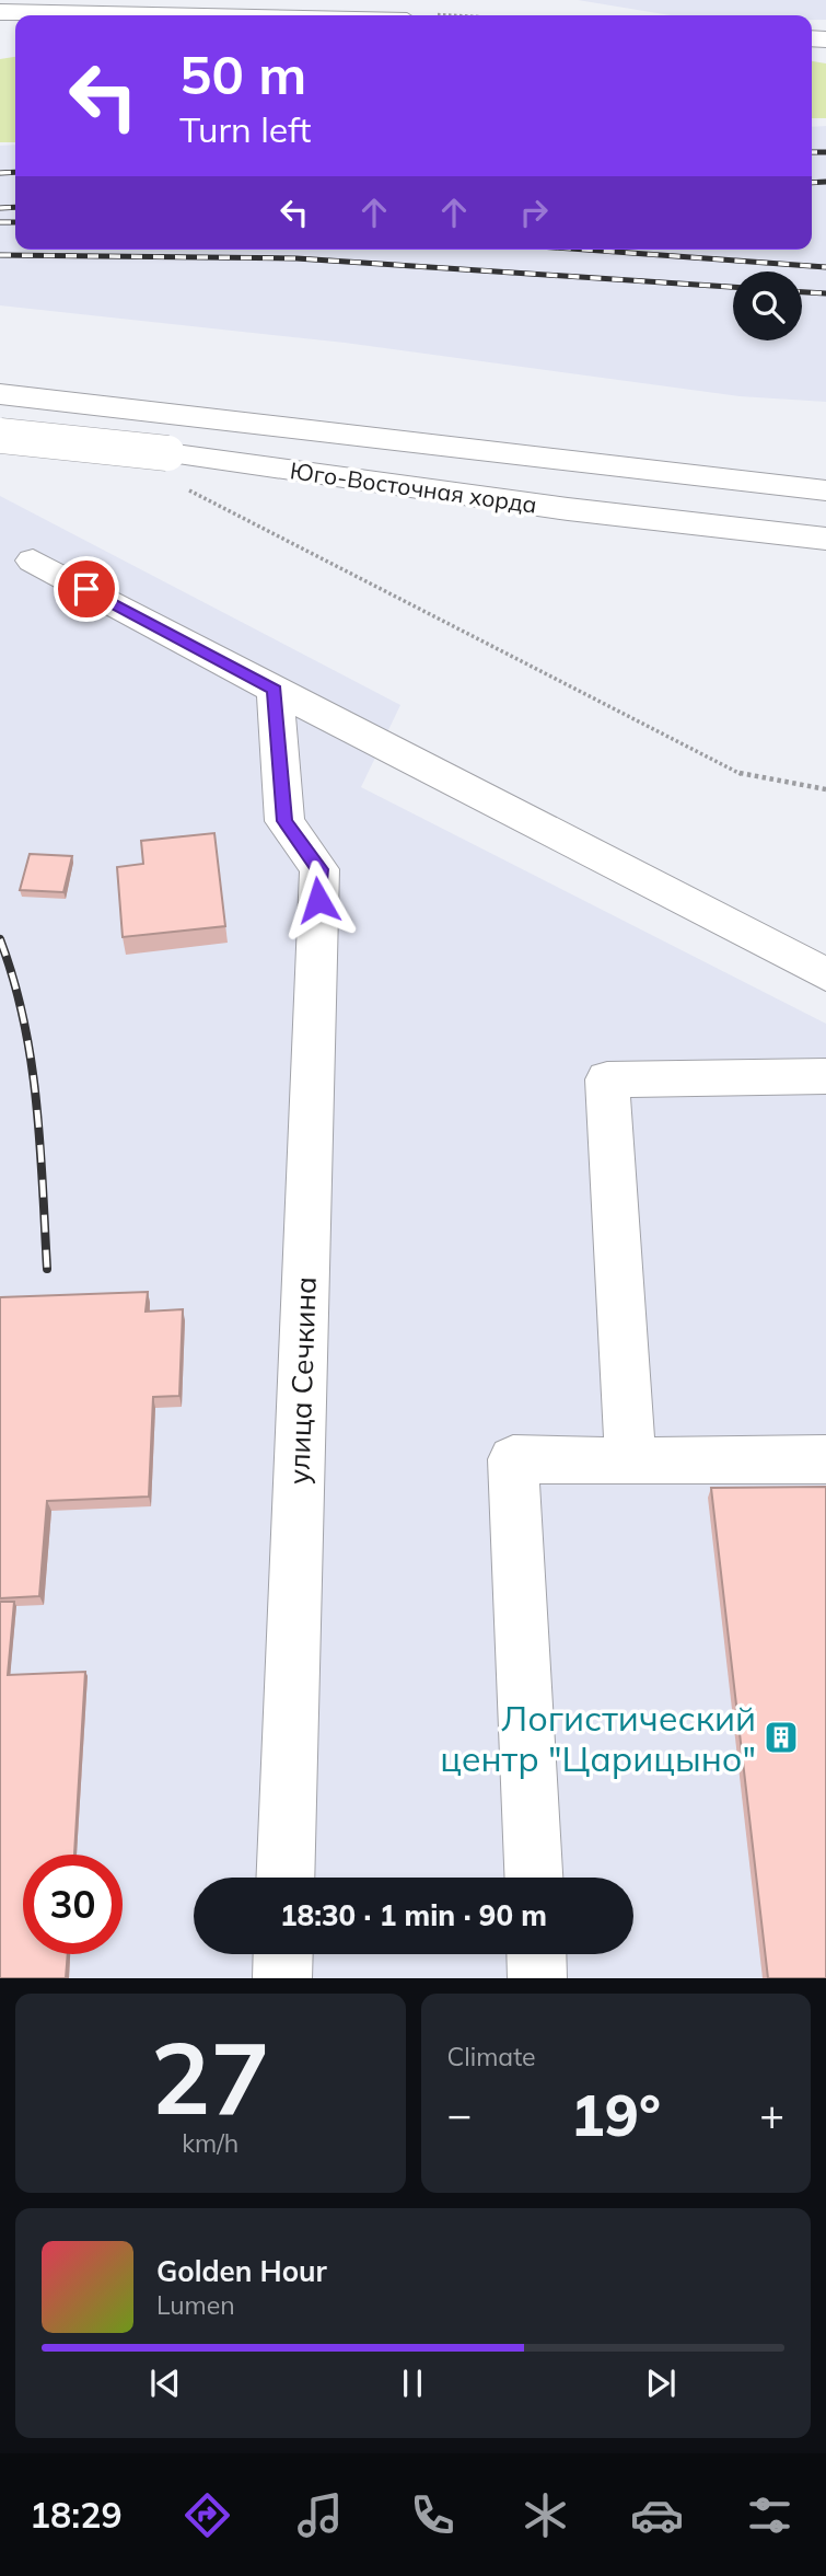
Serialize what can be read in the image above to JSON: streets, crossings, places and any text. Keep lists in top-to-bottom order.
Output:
{
  "streets": {
    "main road": ["Юго-Восточная хорда", "улица Сечкина"]
  },
  "places": {
    "building": ["Логистический центр \"Царицыно\""]
  },
  "page": {
    "turn": ["50 m", "Turn left"],
    "limit": "30",
    "trip": "18:30 · 1 min · 90 m",
    "tile": [
      ["27", "km/h"],
      "Climate"
    ],
    "heat": ["−", "19°", "+"],
    "song": ["Golden Hour", "Lumen"],
    "tabs": "18:29"
  }
}
